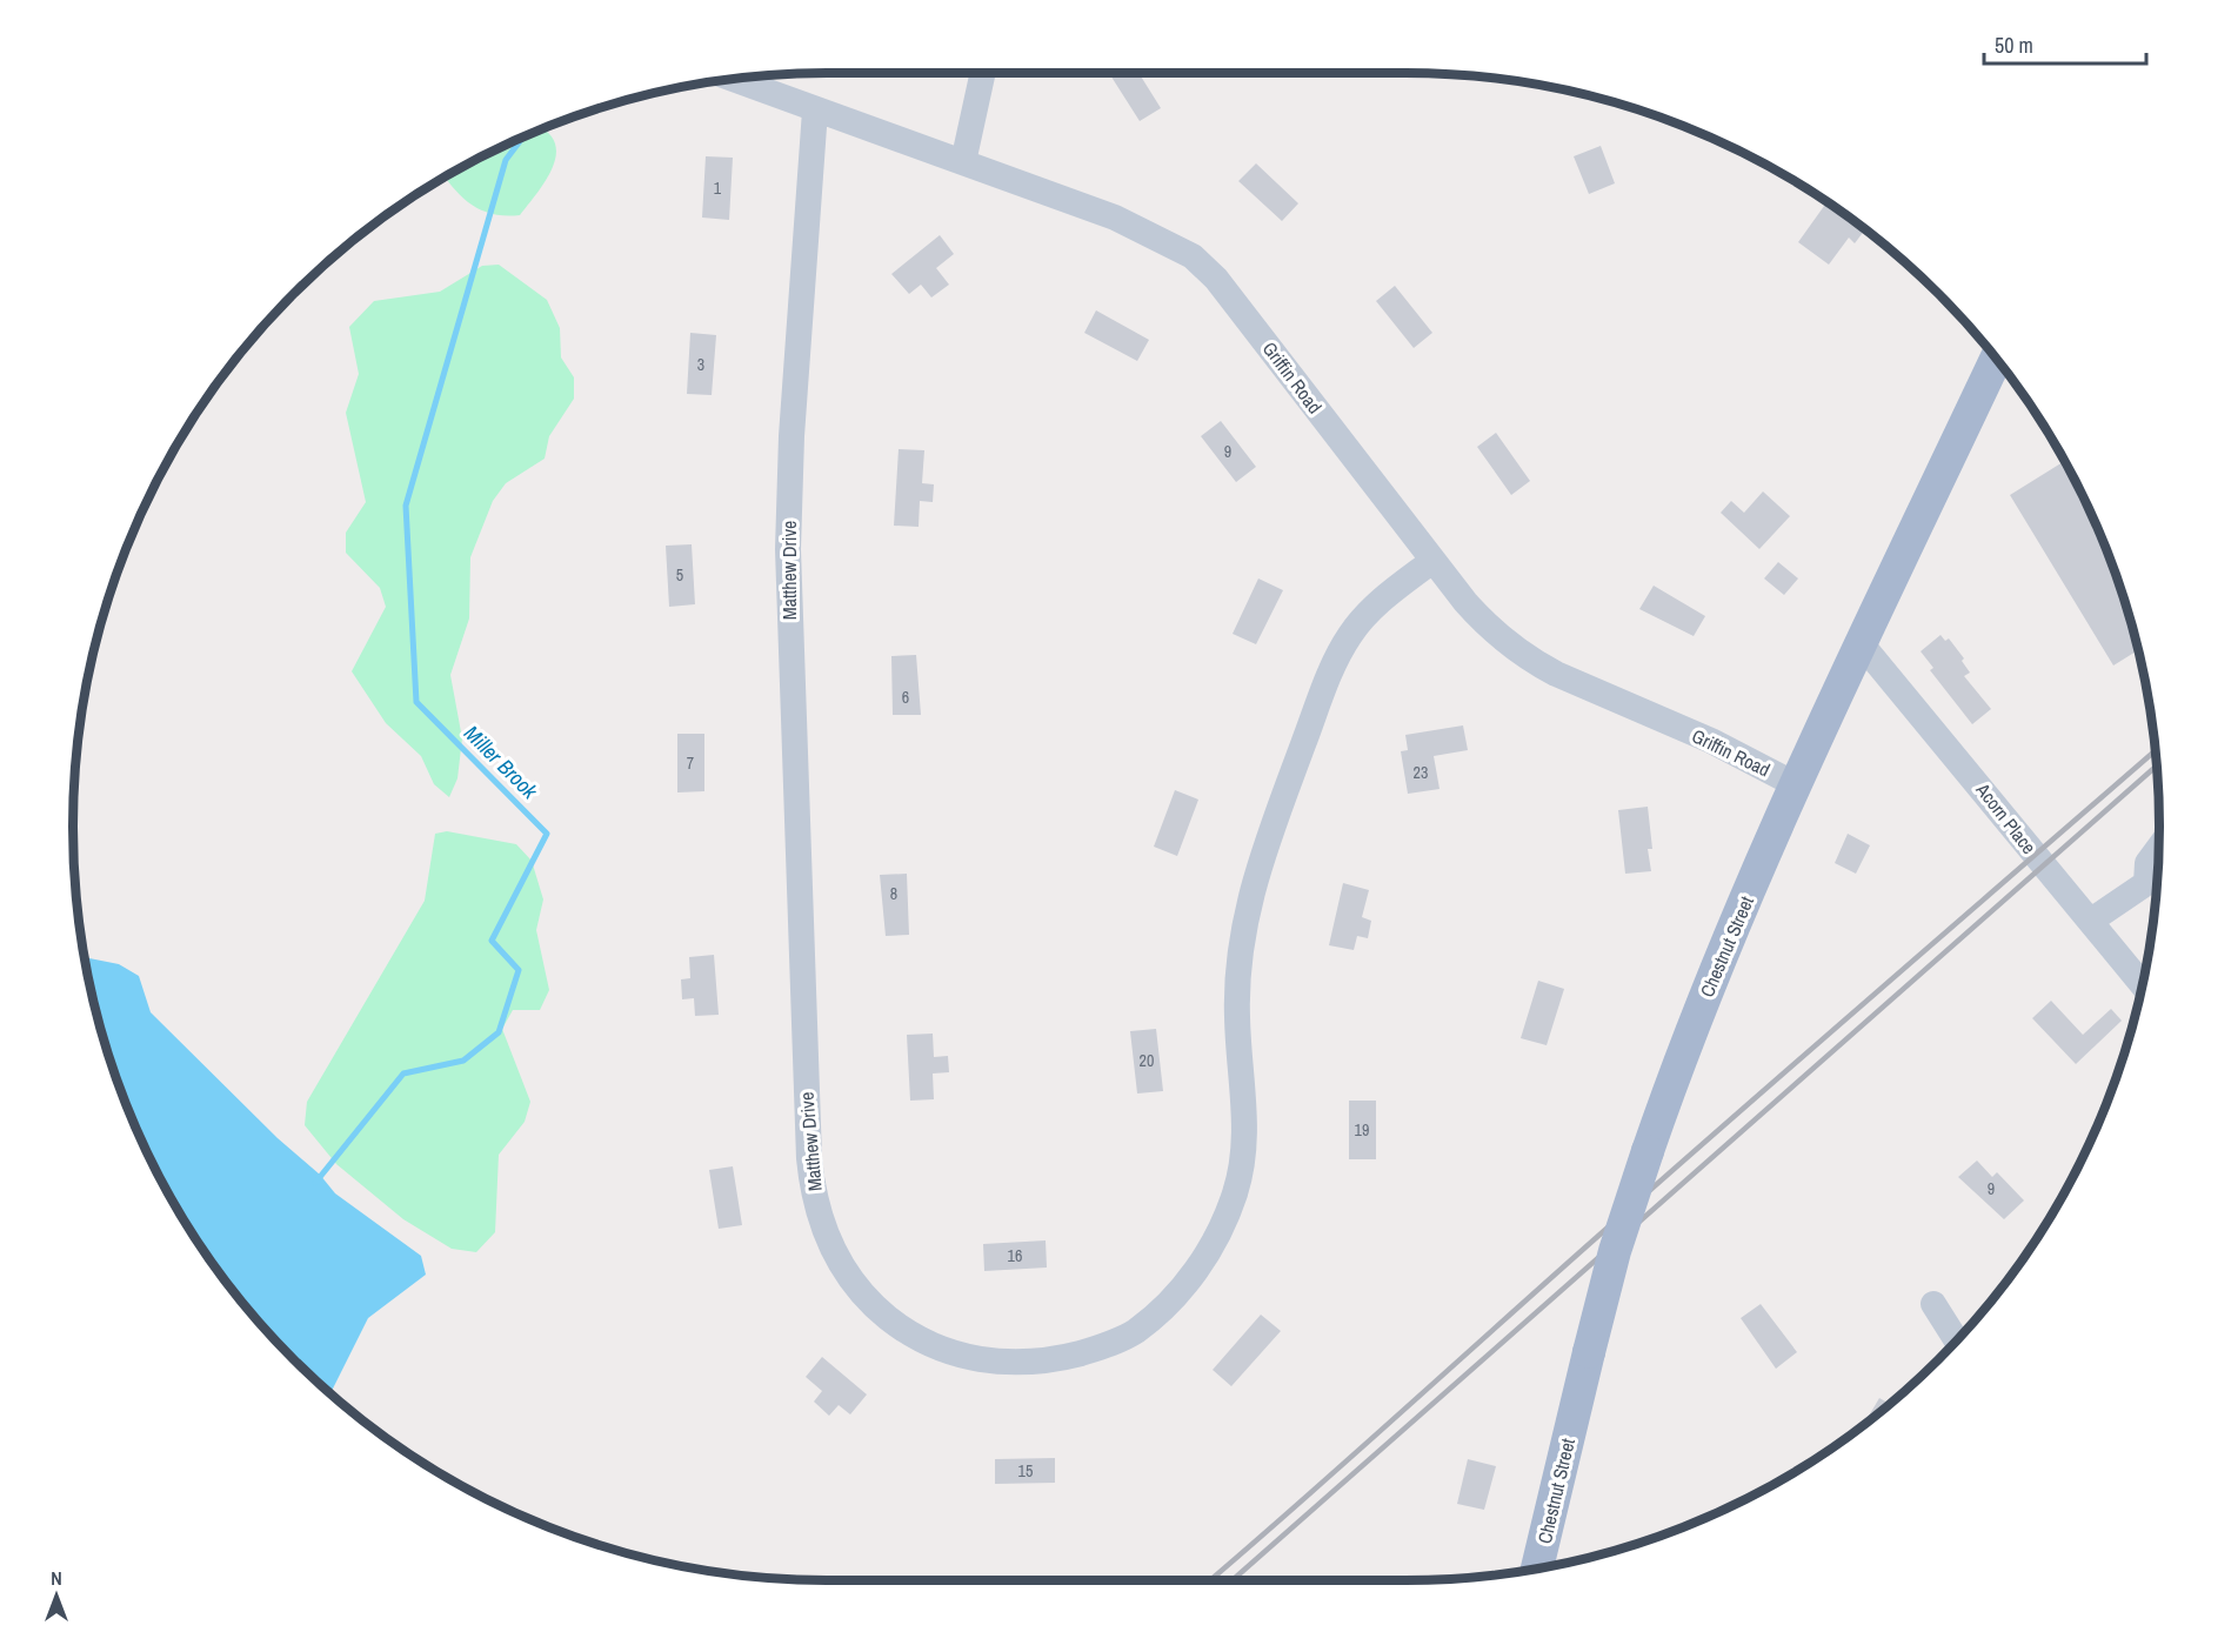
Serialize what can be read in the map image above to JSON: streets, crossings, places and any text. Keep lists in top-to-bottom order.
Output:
{
  "streets": {
    "main road": ["Chestnut Street"],
    "street": ["Griffin Road", "Matthew Drive", "Acorn Place"]
  },
  "crossings": [
    ["Griffin Road", "Matthew Drive"],
    ["Griffin Road", "Chestnut Street"],
    ["Acorn Place", "Chestnut Street"]
  ],
  "water": ["Miller Brook"],
  "house_numbers": [
    "1",
    "3",
    "9",
    "5",
    "6",
    "7",
    "23",
    "8",
    "20",
    "19",
    "9",
    "16",
    "15"
  ],
  "scale_bar": "50 m",
  "north": "top"
}
